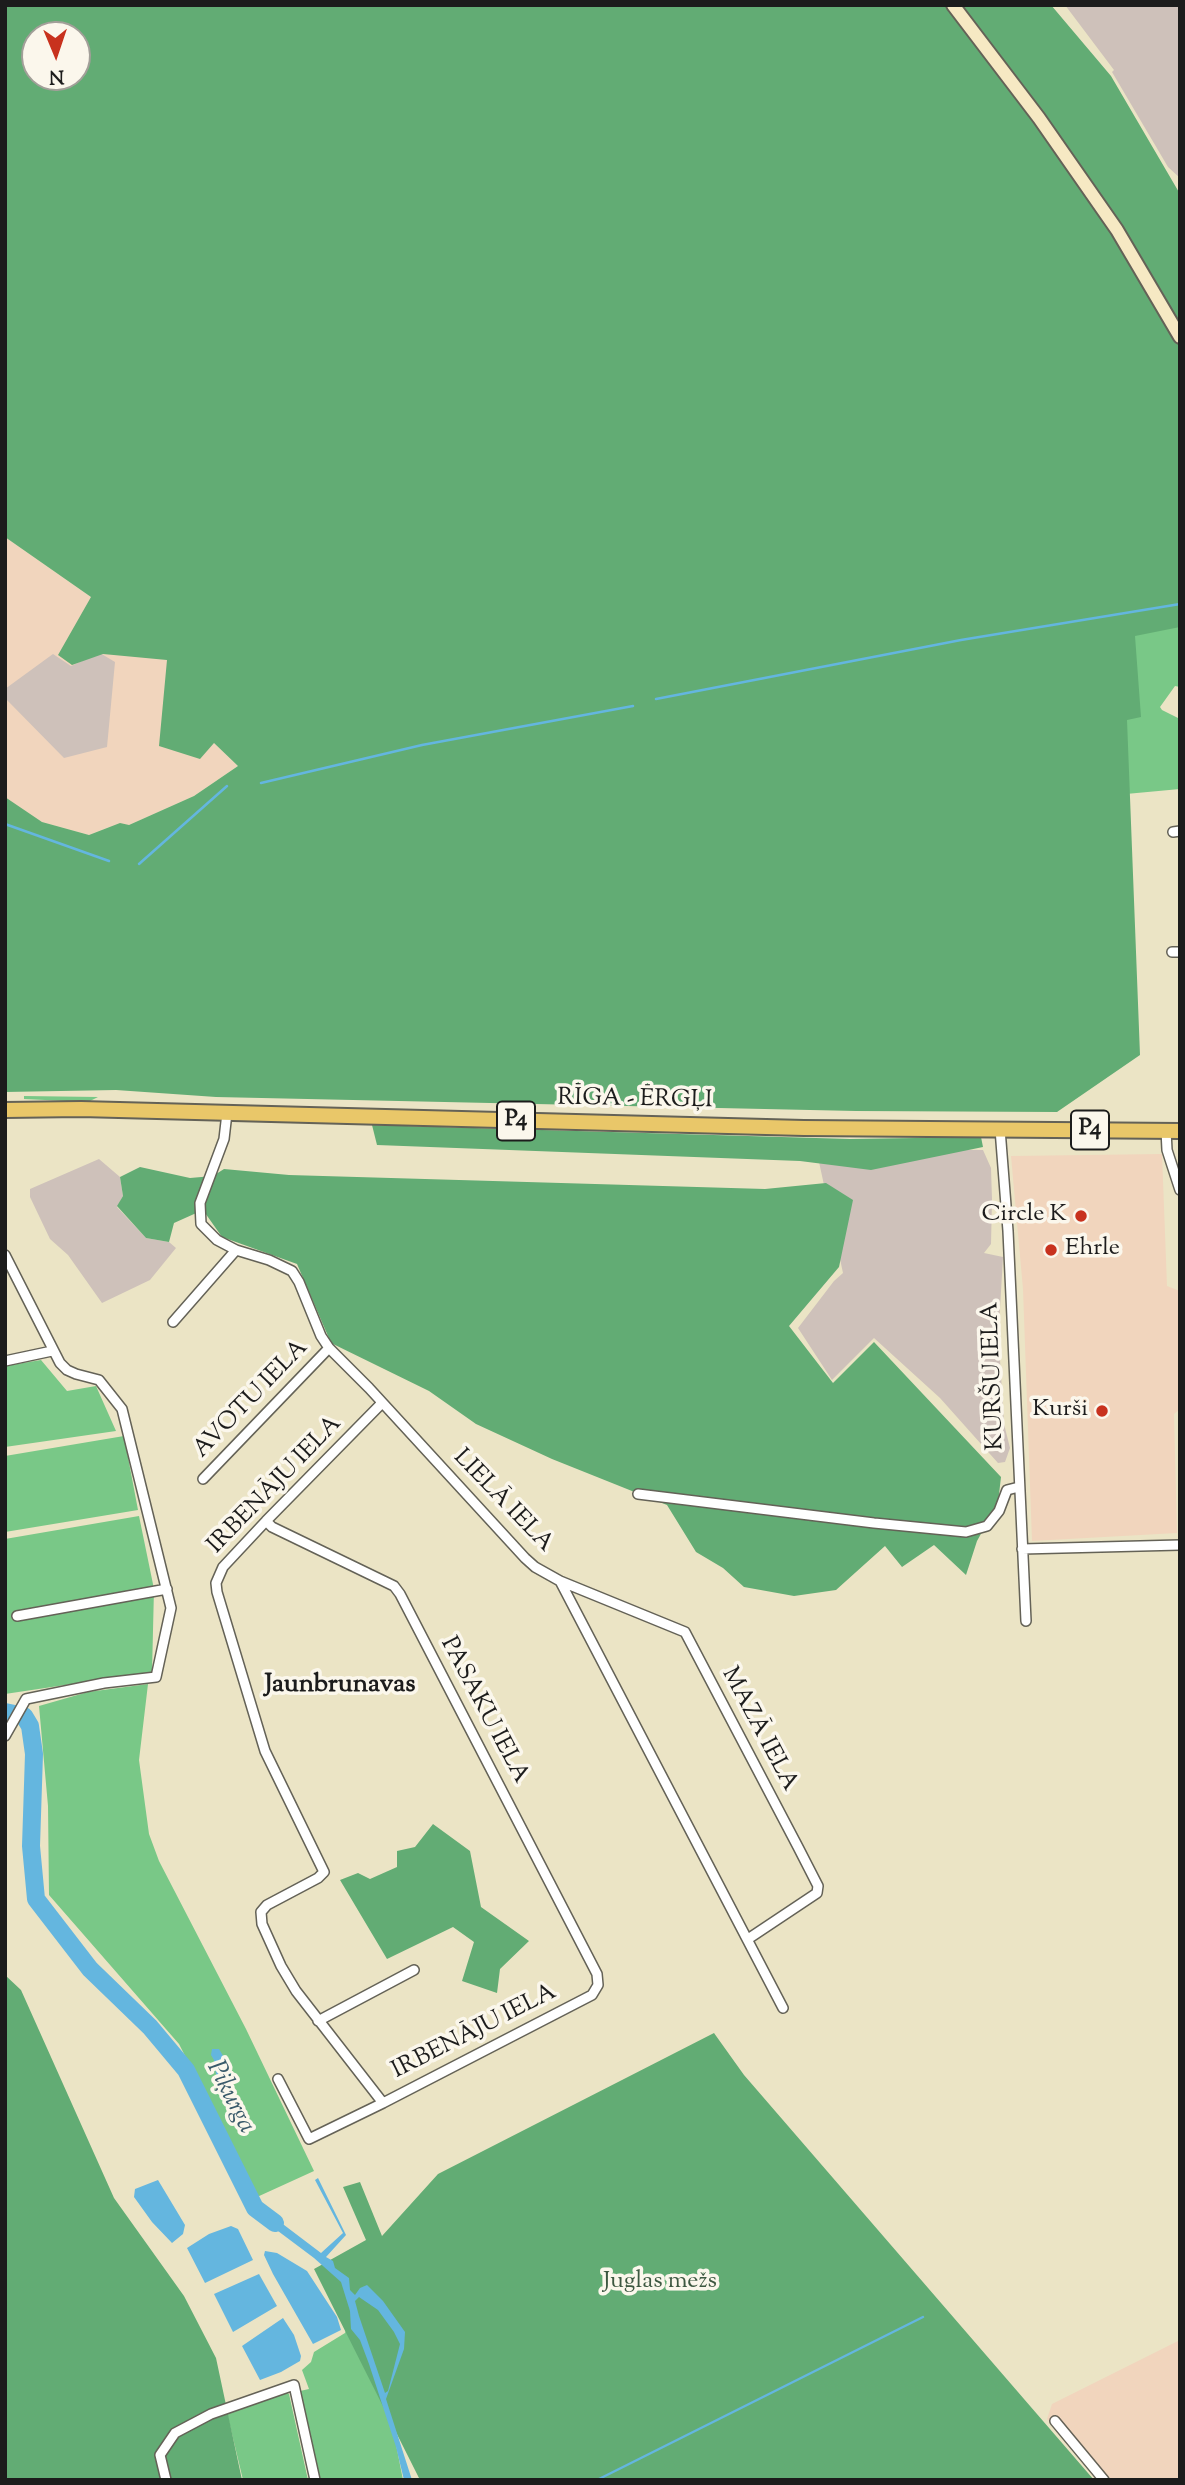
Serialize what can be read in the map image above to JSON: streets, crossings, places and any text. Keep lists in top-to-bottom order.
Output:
{
  "streets": {
    "main road": ["RĪGA - ĒRGĻI", "P4"],
    "street": [
      "KURŠU IELA",
      "AVOTU IELA",
      "IRBENĀJU IELA",
      "LIELĀ IELA",
      "PASAKU IELA",
      "MAZĀ IELA"
    ]
  },
  "crossings": [
    ["RĪGA - ĒRGĻI", "KURŠU IELA"],
    ["RĪGA - ĒRGĻI", "LIELĀ IELA"],
    ["AVOTU IELA", "LIELĀ IELA"],
    ["IRBENĀJU IELA", "LIELĀ IELA"],
    ["IRBENĀJU IELA", "PASAKU IELA"],
    ["LIELĀ IELA", "MAZĀ IELA"]
  ],
  "districts": ["Jaunbrunavas"],
  "water": ["Piķurga"],
  "parks": ["Juglas mežs"],
  "places": ["Circle K", "Ehrle", "Kurši"],
  "north": "bottom"
}
